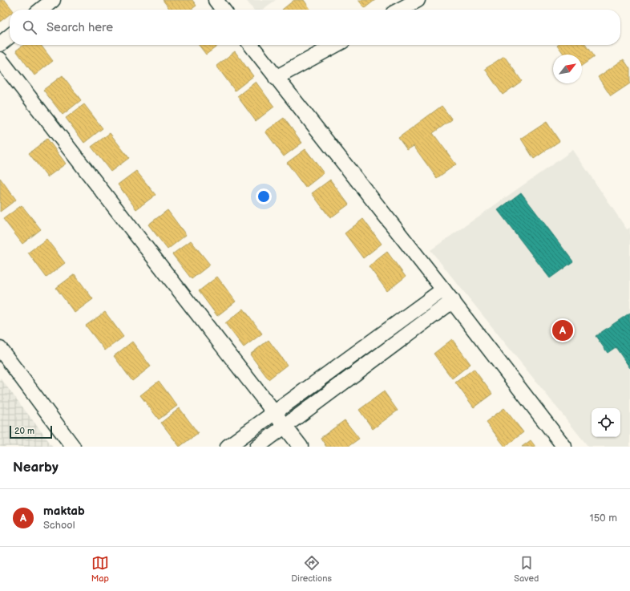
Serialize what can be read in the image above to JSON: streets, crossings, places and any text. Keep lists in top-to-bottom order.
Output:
{
  "scale_bar": "20 m",
  "north": "top right",
  "page": {
    "search": "Search here",
    "pins": "A",
    "scale": "20 m",
    "heading": "Nearby",
    "list": [
      {
        "mark": "A",
        "name": "maktab",
        "note": "School",
        "value": "150 m"
      }
    ],
    "nav": ["Map", "Directions", "Saved"]
  }
}
